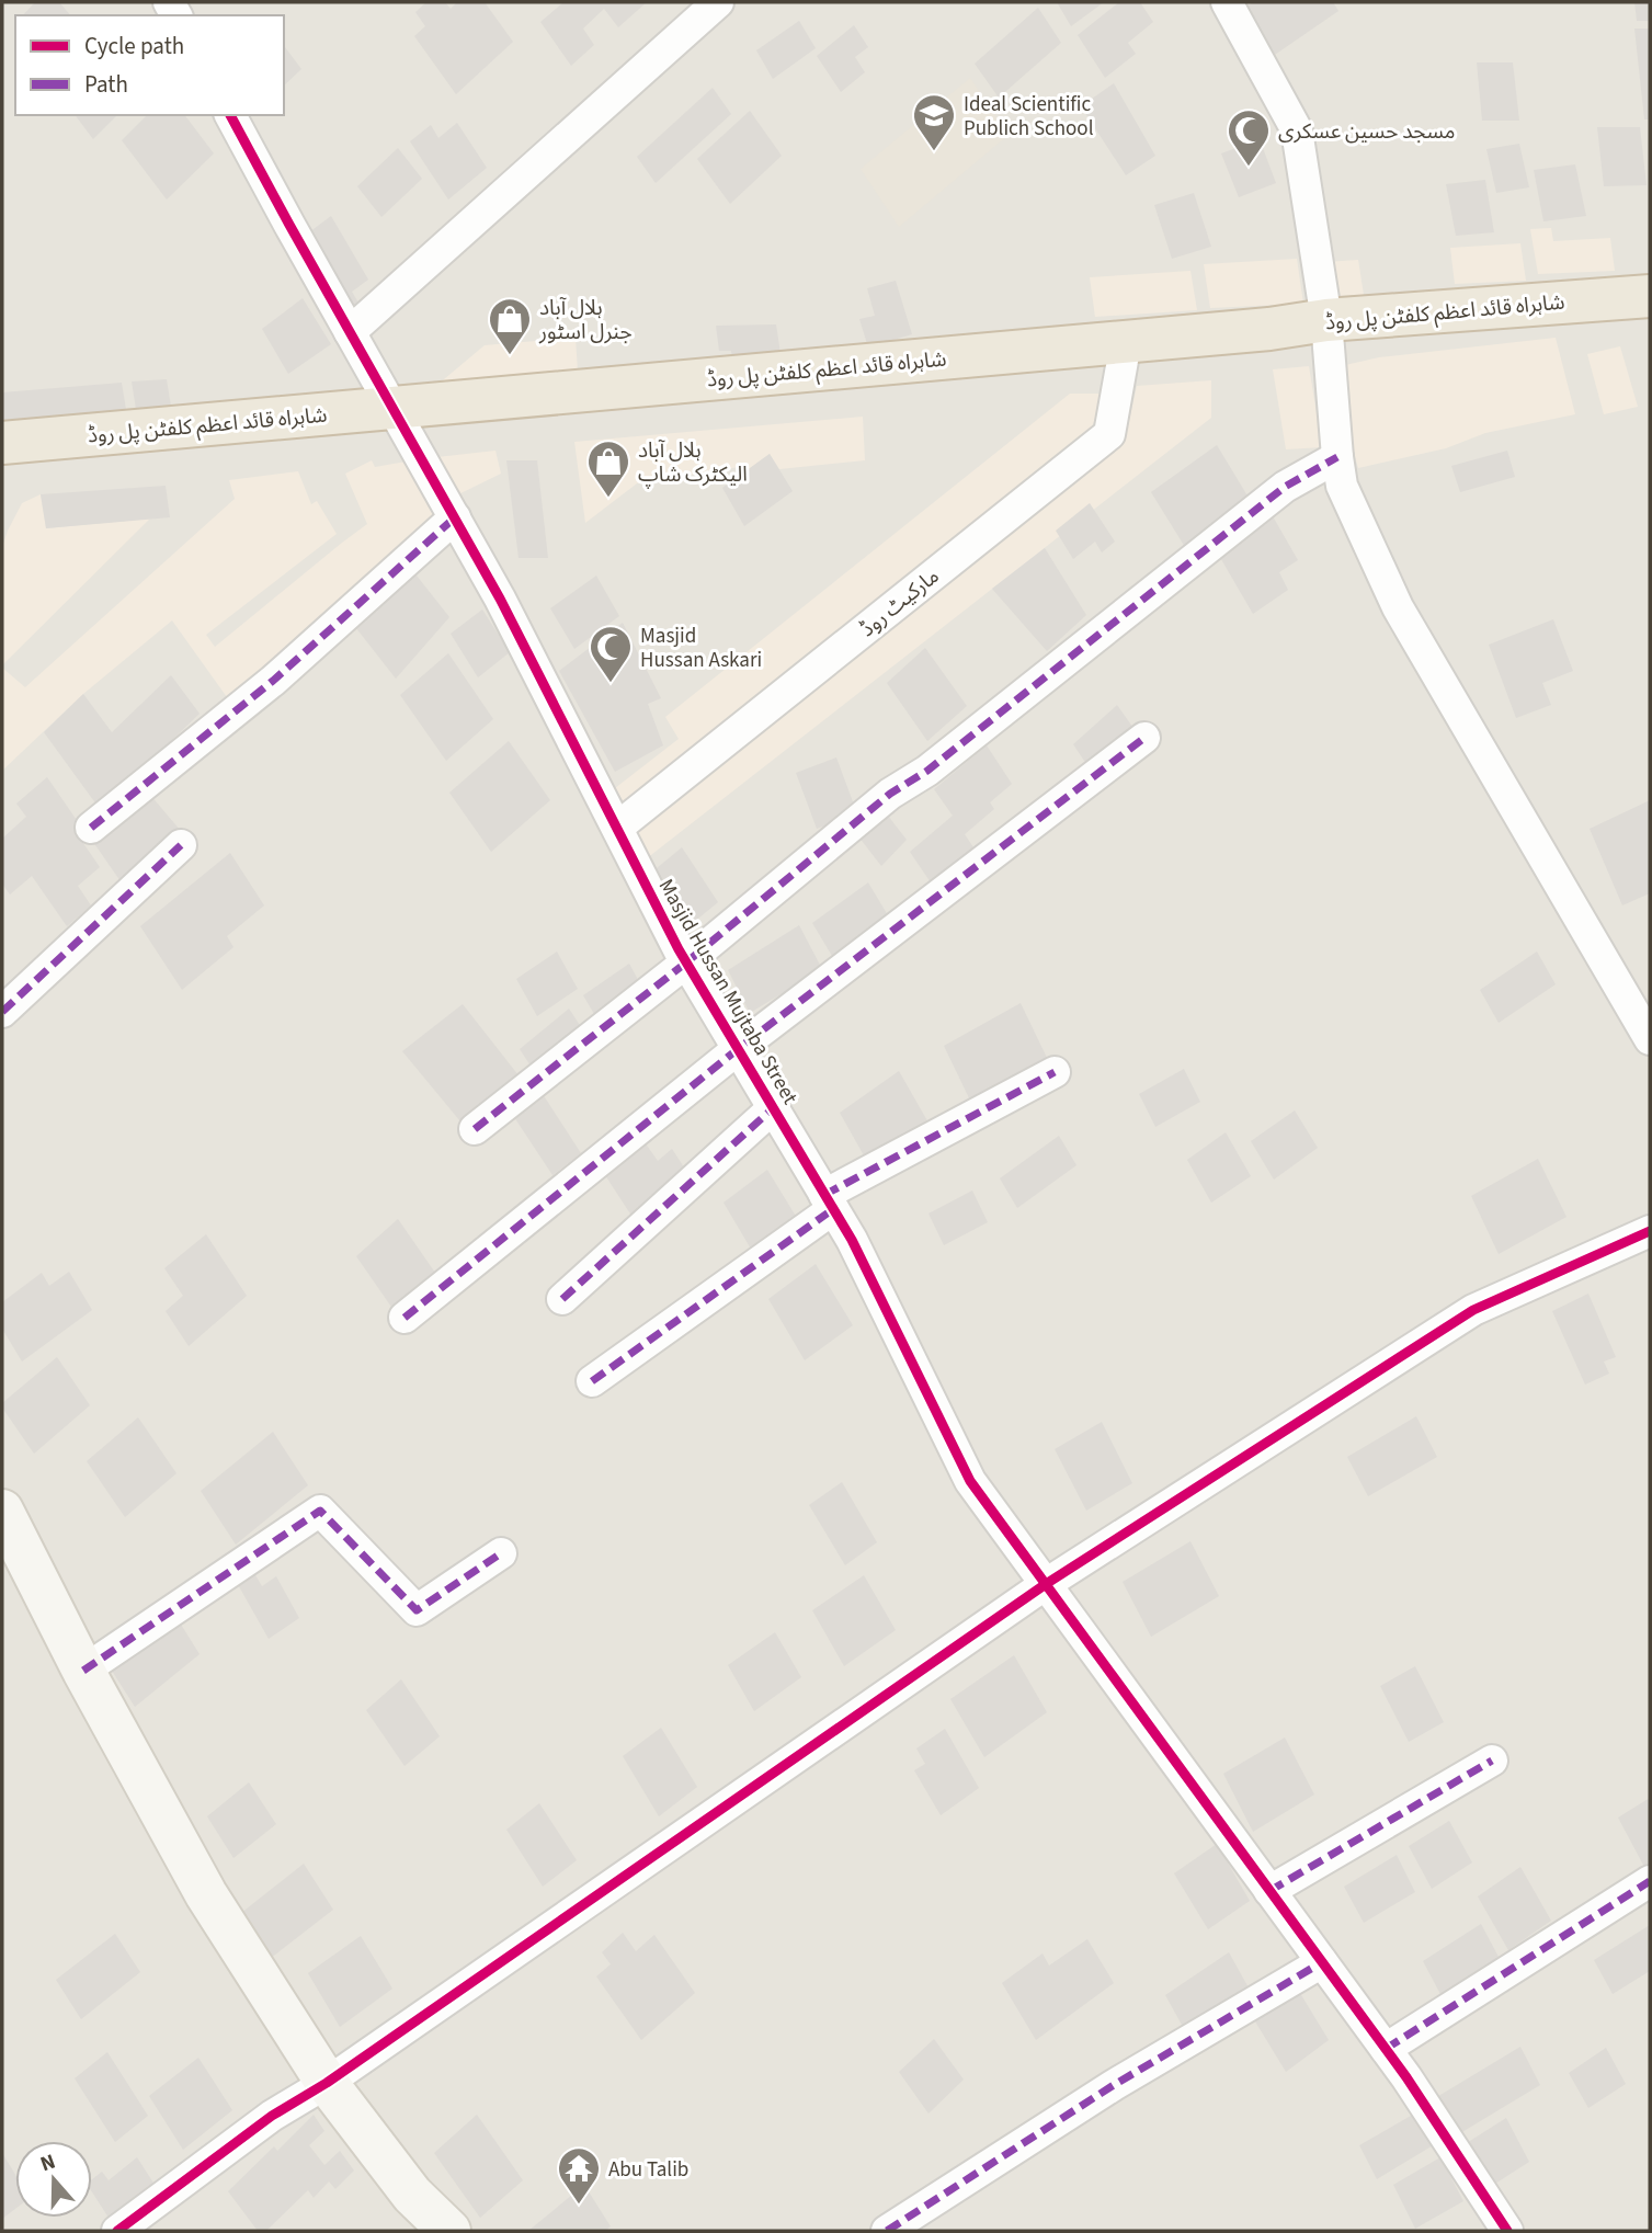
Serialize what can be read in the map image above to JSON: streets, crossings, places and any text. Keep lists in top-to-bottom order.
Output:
{
  "streets": {
    "highway": ["شاہراہ قائد اعظم کلفٹن پل روڈ"],
    "street": ["مارکیٹ روڈ", "Masjid Hussan Mujtaba Street"]
  },
  "crossings": [
    ["شاہراہ قائد اعظم کلفٹن پل روڈ", "مارکیٹ روڈ"],
    ["شاہراہ قائد اعظم کلفٹن پل روڈ", "Masjid Hussan Mujtaba Street"],
    ["مارکیٹ روڈ", "Masjid Hussan Mujtaba Street"]
  ],
  "places": {
    "school or university": ["Ideal Scientific Publich School"],
    "mosque": ["مسجد حسین عسکری", "Masjid Hussan Askari"],
    "shop": ["ہلال آباد جنرل اسٹور", "ہلال آباد الیکٹرک شاپ"],
    "temple": ["Abu Talib"]
  },
  "legend": ["Cycle path", "Path"],
  "north": "top"
}
